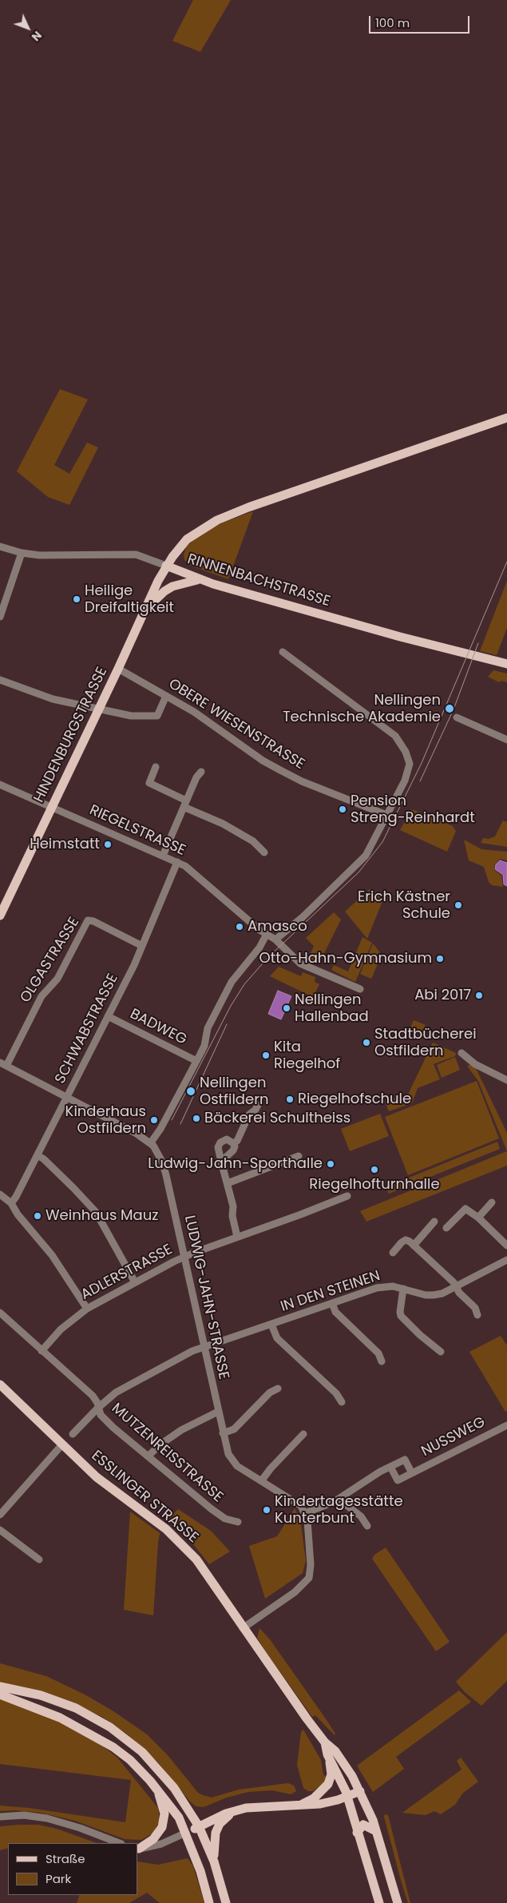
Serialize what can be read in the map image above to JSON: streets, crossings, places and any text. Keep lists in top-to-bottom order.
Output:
{
  "streets": {
    "main road": ["RINNENBACHSTRASSE", "HINDENBURGSTRASSE", "ESSLINGER STRASSE"],
    "street": [
      "OBERE WIESENSTRASSE",
      "RIEGELSTRASSE",
      "OLGASTRASSE",
      "BADWEG",
      "SCHWABSTRASSE",
      "ADLERSTRASSE",
      "IN DEN STEINEN",
      "LUDWIG-JAHN-STRASSE",
      "NUSSWEG",
      "MUTZENREISSTRASSE"
    ]
  },
  "crossings": [
    ["RINNENBACHSTRASSE", "HINDENBURGSTRASSE"],
    ["OBERE WIESENSTRASSE", "HINDENBURGSTRASSE"],
    ["HINDENBURGSTRASSE", "RIEGELSTRASSE"],
    ["RIEGELSTRASSE", "SCHWABSTRASSE"],
    ["OLGASTRASSE", "SCHWABSTRASSE"],
    ["BADWEG", "SCHWABSTRASSE"],
    ["ADLERSTRASSE", "LUDWIG-JAHN-STRASSE"],
    ["ADLERSTRASSE", "MUTZENREISSTRASSE"],
    ["IN DEN STEINEN", "LUDWIG-JAHN-STRASSE"],
    ["IN DEN STEINEN", "MUTZENREISSTRASSE"],
    ["LUDWIG-JAHN-STRASSE", "NUSSWEG"]
  ],
  "places": [
    "Heilige Dreifaltigkeit",
    "Nellingen Technische Akademie",
    "Pension Streng-Reinhardt",
    "Heimstatt",
    "Erich Kästner Schule",
    "Amasco",
    "Otto-Hahn-Gymnasium",
    "Abi 2017",
    "Nellingen Hallenbad",
    "Stadtbücherei Ostfildern",
    "Kita Riegelhof",
    "Nellingen Ostfildern",
    "Riegelhofschule",
    "Bäckerei Schultheiss",
    "Kinderhaus Ostfildern",
    "Ludwig-Jahn-Sporthalle",
    "Riegelhofturnhalle",
    "Weinhaus Mauz",
    "Kindertagesstätte Kunterbunt"
  ],
  "legend": ["Straße", "Park"],
  "scale_bar": "100 m",
  "north": "bottom right"
}
